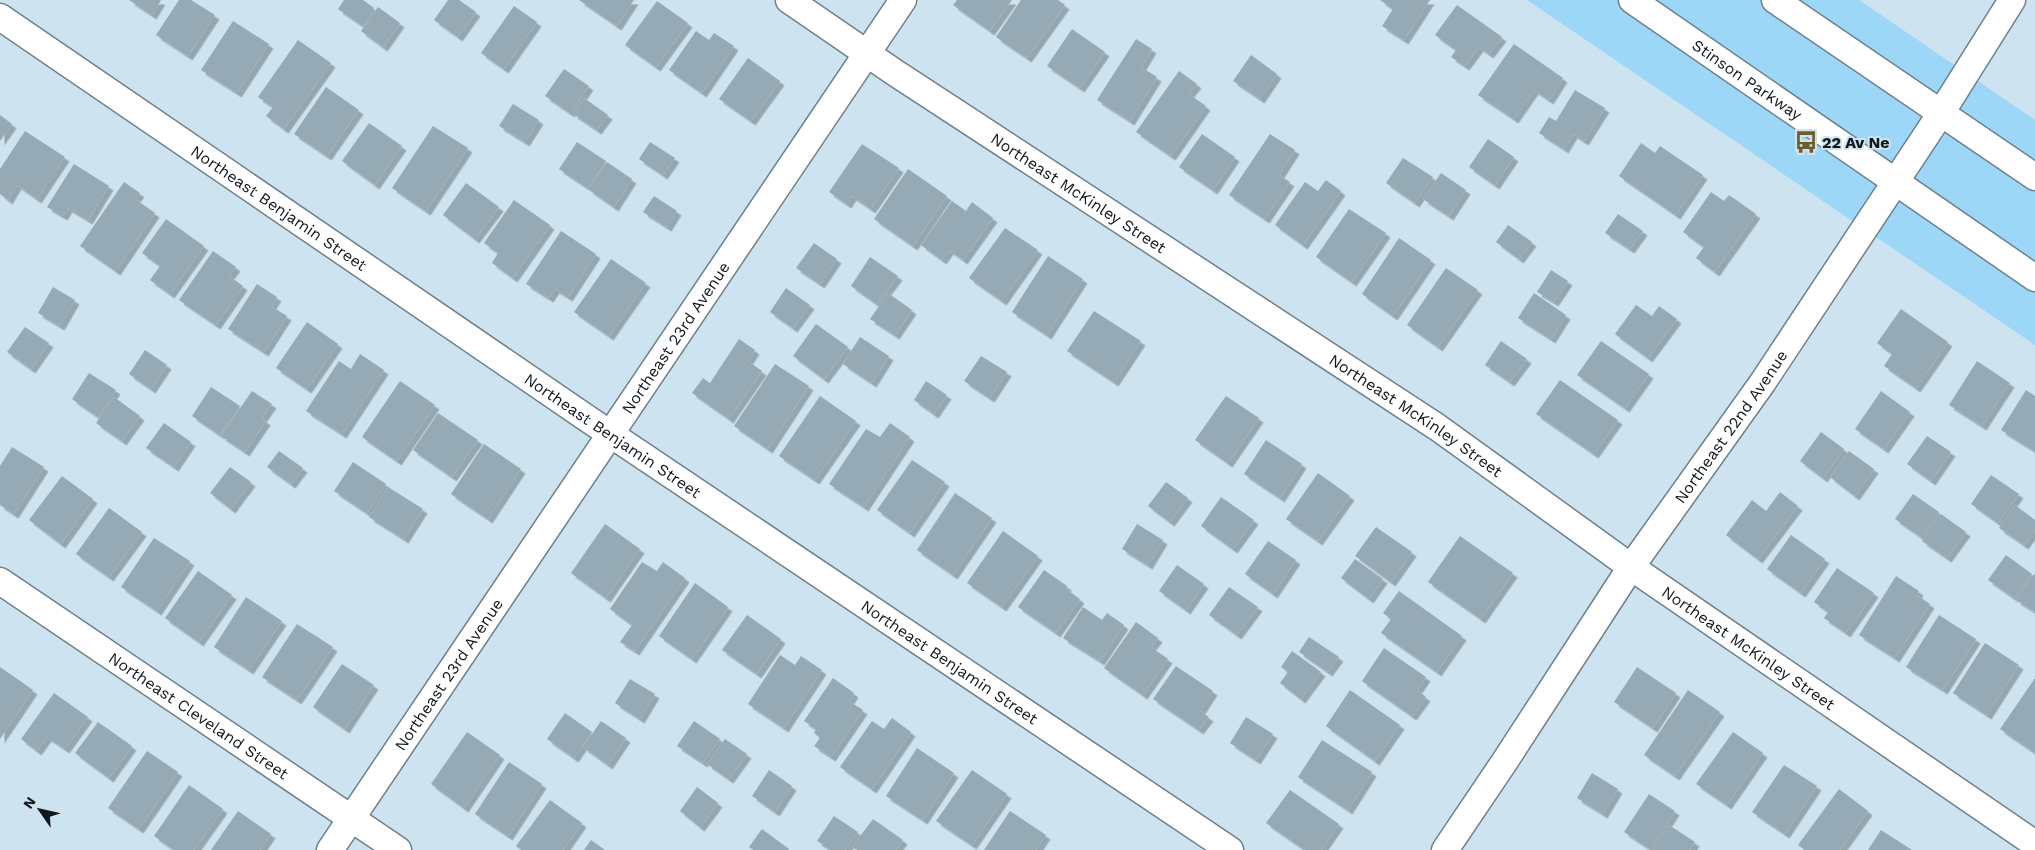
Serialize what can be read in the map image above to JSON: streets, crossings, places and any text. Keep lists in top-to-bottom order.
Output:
{
  "streets": {
    "street": [
      "Stinson Parkway",
      "Northeast McKinley Street",
      "Northeast Benjamin Street",
      "Northeast 23rd Avenue",
      "Northeast 22nd Avenue",
      "Northeast Cleveland Street"
    ]
  },
  "crossings": [
    ["Stinson Parkway", "Northeast 22nd Avenue"],
    ["Northeast McKinley Street", "Northeast 23rd Avenue"],
    ["Northeast McKinley Street", "Northeast 22nd Avenue"],
    ["Northeast Benjamin Street", "Northeast 23rd Avenue"],
    ["Northeast 23rd Avenue", "Northeast Cleveland Street"]
  ],
  "places": {
    "bus stop": ["22 Av Ne"]
  },
  "north": "top left"
}
